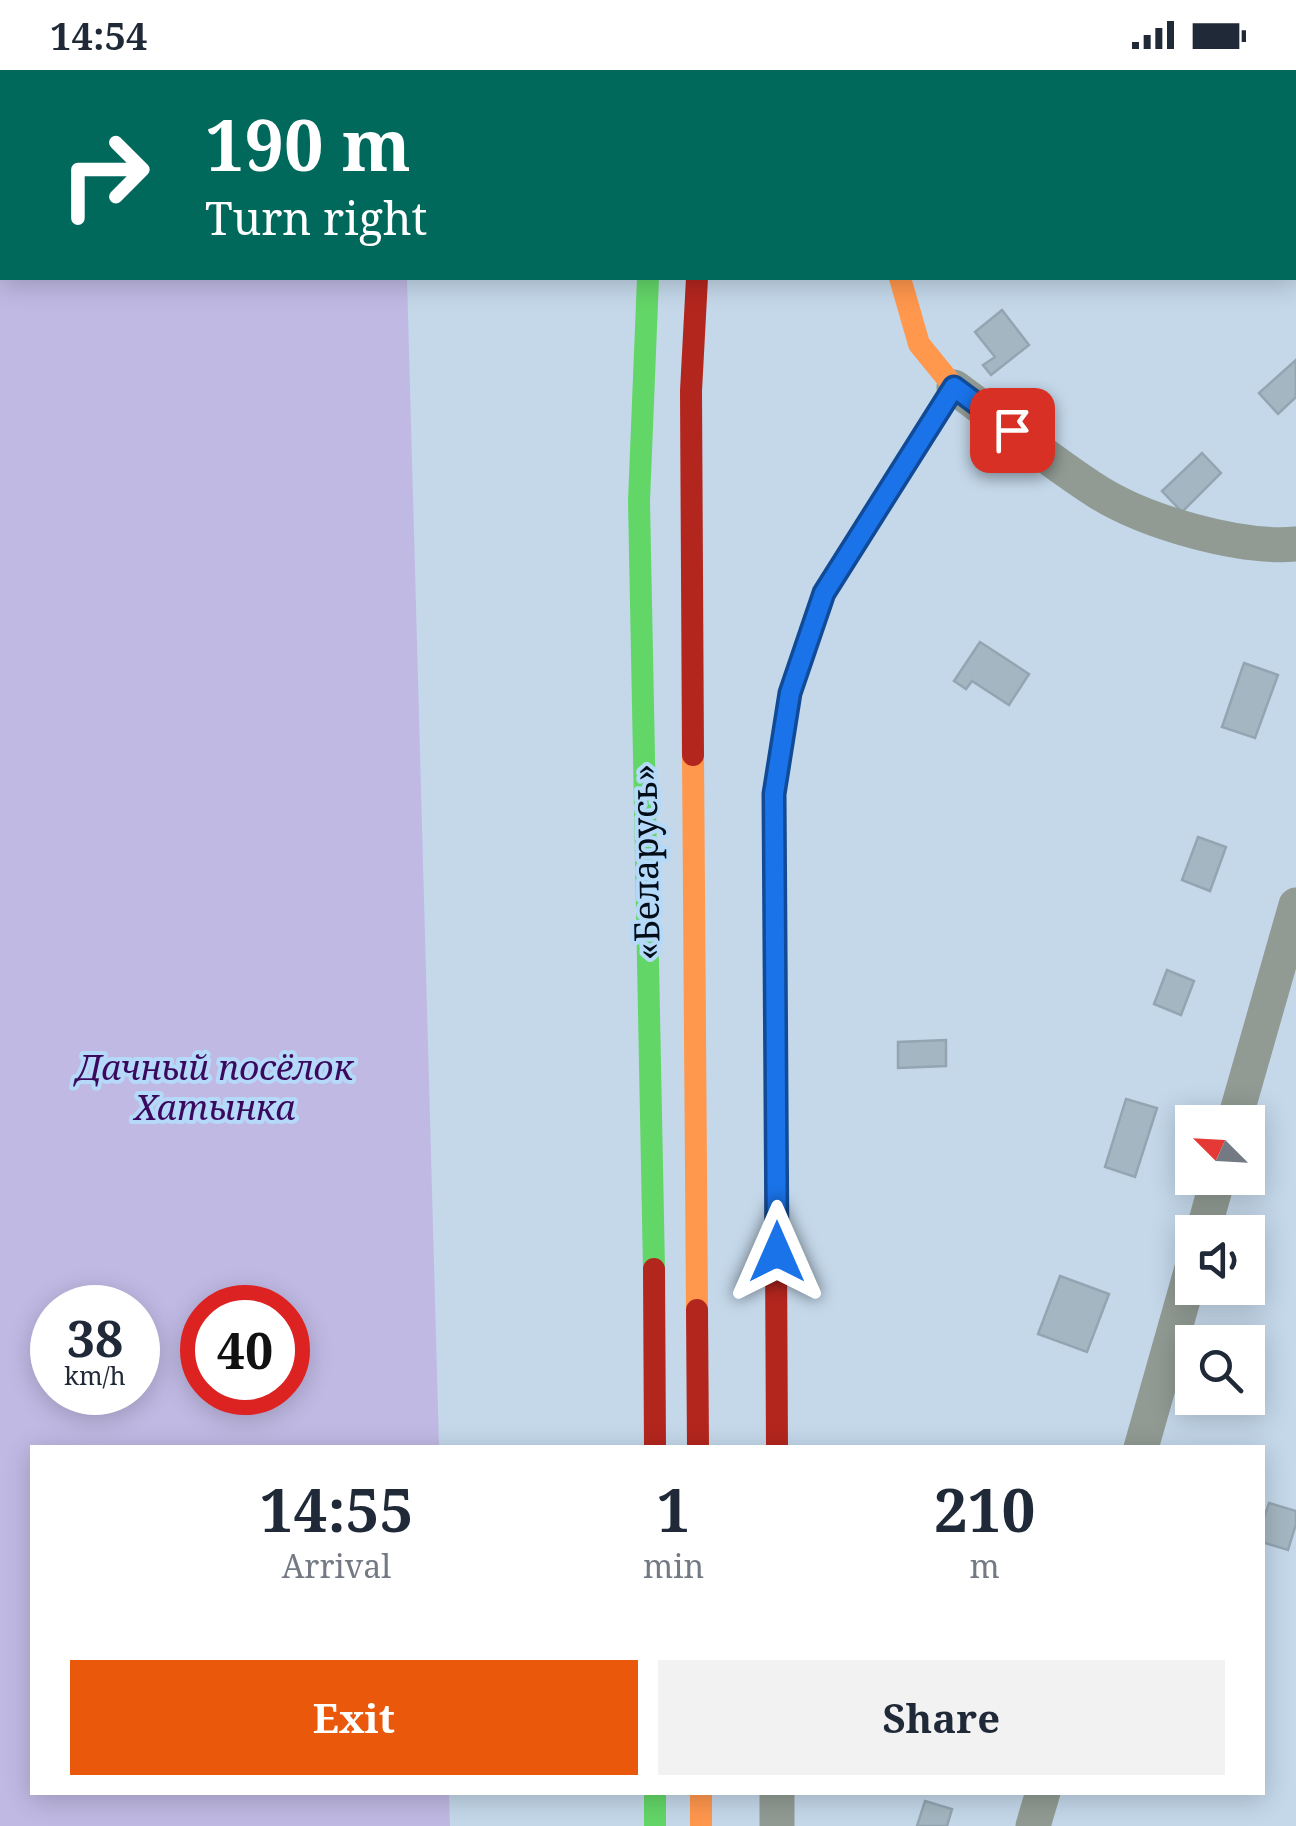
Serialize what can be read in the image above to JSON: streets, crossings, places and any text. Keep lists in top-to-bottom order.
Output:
{
  "streets": {
    "main road": ["«Беларусь»"]
  },
  "parks": ["Дачный посёлок Хатынка"],
  "north": "top left",
  "page": {
    "status": "14:54",
    "turn": ["190 m", "Turn right"],
    "speed": "38 km/h",
    "limit": "40",
    "eta": [
      "14:55",
      "Arrival",
      "1",
      "min",
      "210",
      "m"
    ],
    "buttons": ["Exit", "Share"]
  }
}
